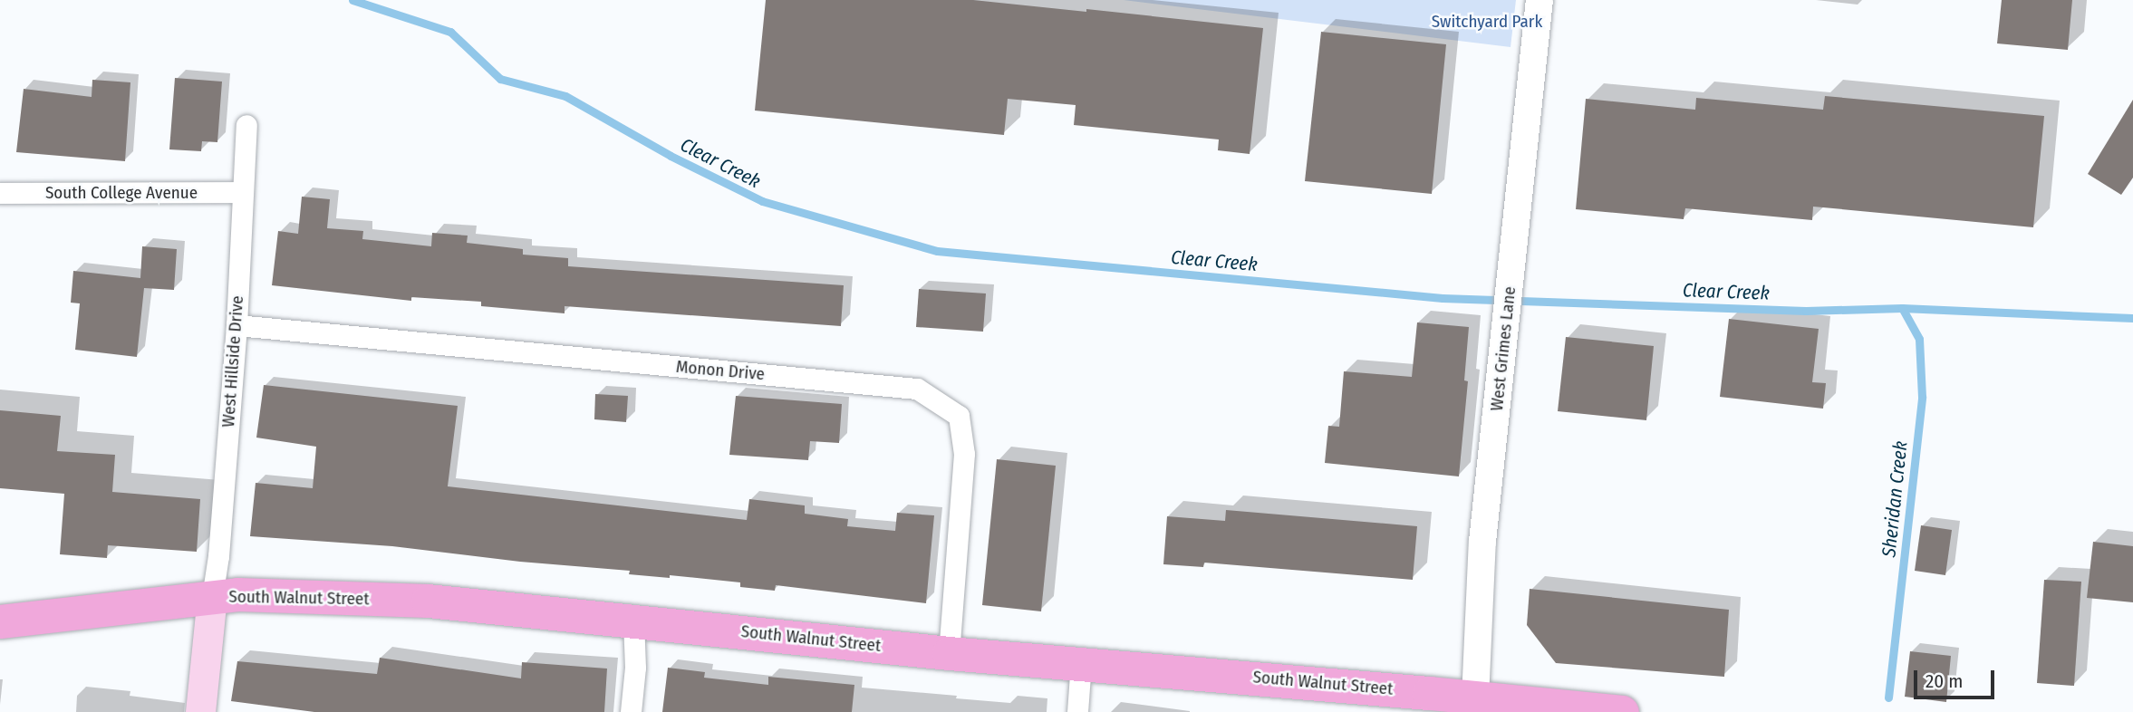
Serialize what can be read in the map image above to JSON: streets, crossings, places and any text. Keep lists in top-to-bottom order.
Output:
{
  "streets": {
    "main road": ["South Walnut Street"],
    "street": [
      "South College Avenue",
      "West Grimes Lane",
      "West Hillside Drive",
      "Monon Drive"
    ]
  },
  "crossings": [
    ["South College Avenue", "West Hillside Drive"],
    ["West Grimes Lane", "South Walnut Street"],
    ["West Hillside Drive", "Monon Drive"],
    ["West Hillside Drive", "South Walnut Street"],
    ["Monon Drive", "South Walnut Street"]
  ],
  "water": ["Clear Creek", "Sheridan Creek"],
  "parks": ["Switchyard Park"],
  "scale_bar": "20 m"
}
